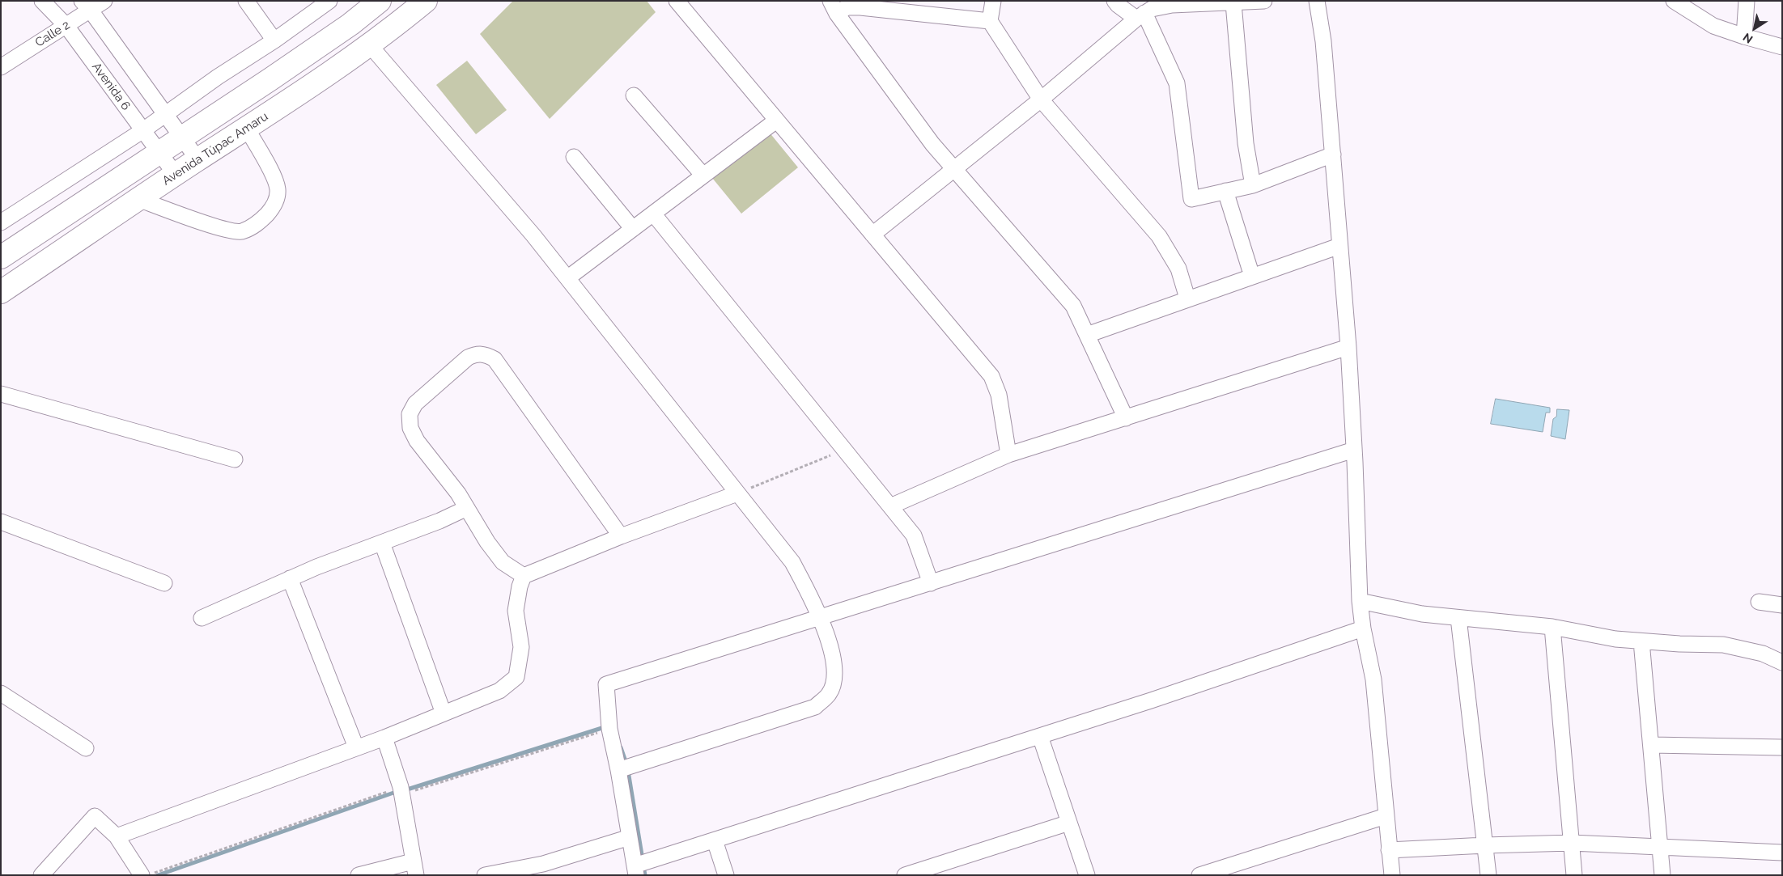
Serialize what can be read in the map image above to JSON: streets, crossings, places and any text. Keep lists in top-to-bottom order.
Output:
{
  "streets": {
    "highway": ["Avenida Túpac Amaru"],
    "street": ["Calle 2", "Avenida 6"]
  },
  "crossings": [
    ["Calle 2", "Avenida 6"],
    ["Avenida 6", "Avenida Túpac Amaru"]
  ],
  "north": "bottom left"
}
